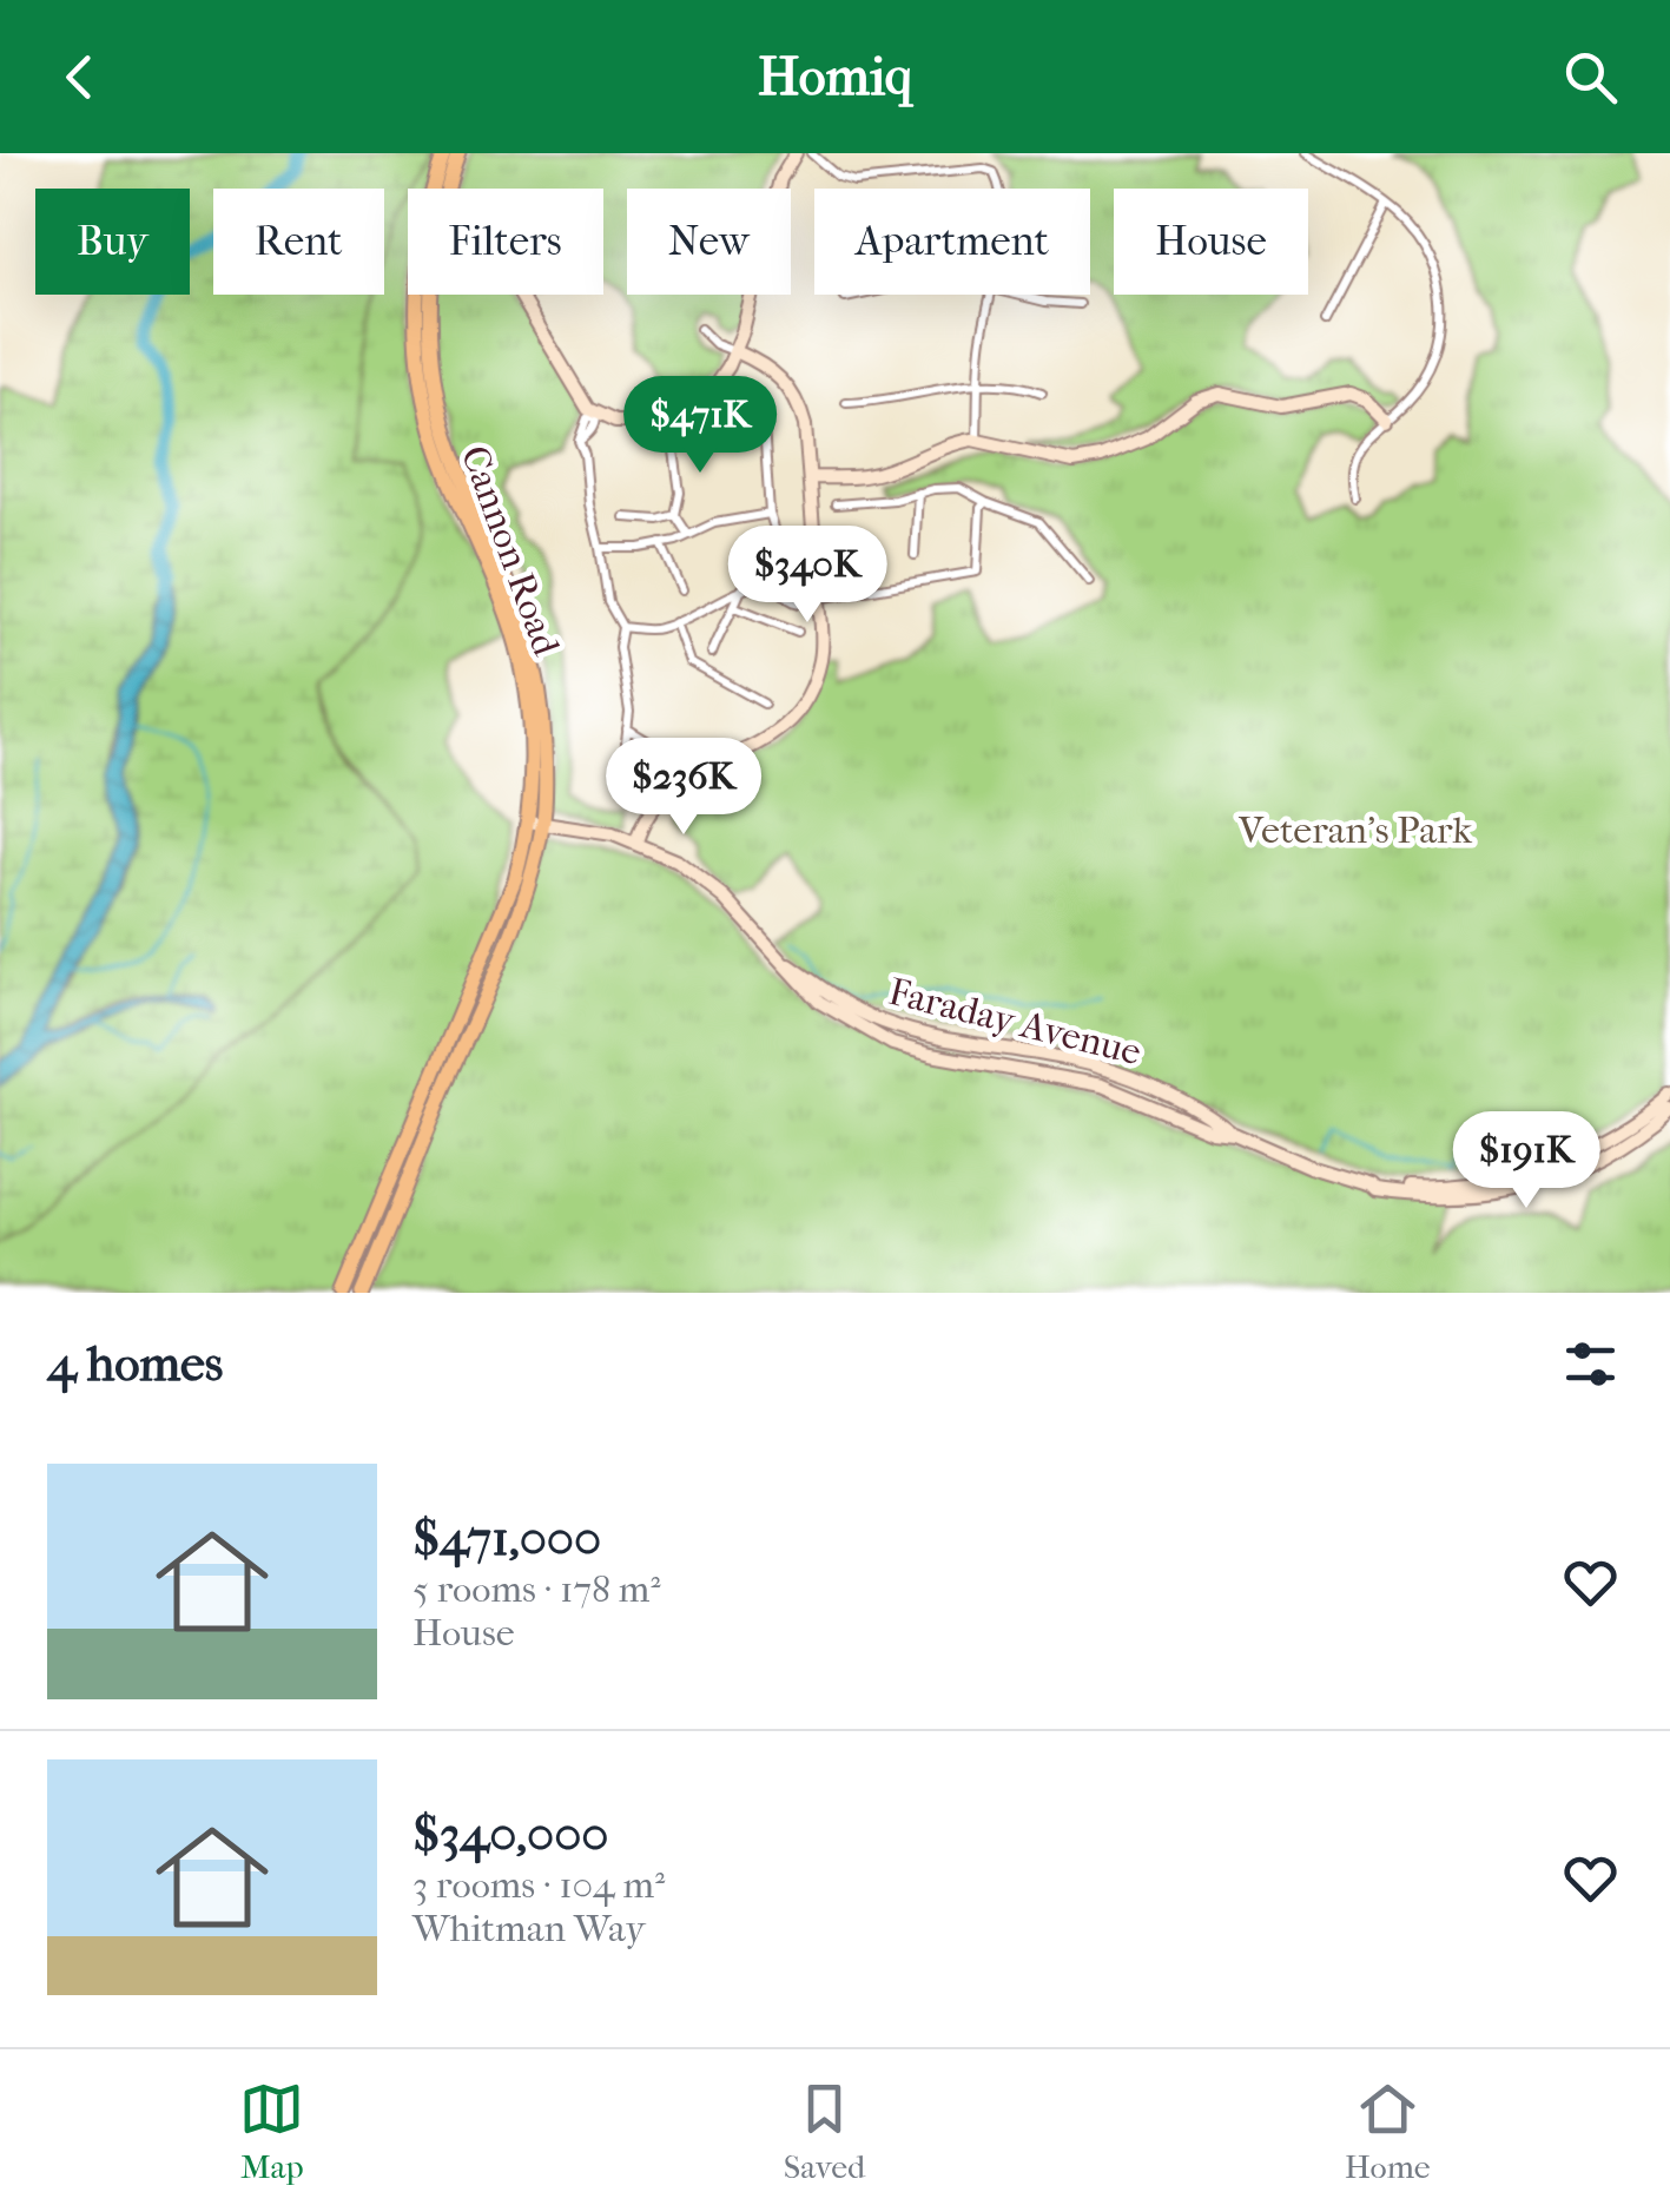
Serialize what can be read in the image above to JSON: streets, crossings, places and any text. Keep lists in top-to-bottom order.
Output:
{
  "streets": {
    "main road": ["Cannon Road"],
    "street": ["Faraday Avenue"]
  },
  "crossings": [
    ["Cannon Road", "Faraday Avenue"]
  ],
  "parks": ["Veteran's Park"],
  "page": {
    "header": "Homiq",
    "chip": [
      "Buy",
      "Rent",
      "Filters",
      "New",
      "Apartment",
      "House"
    ],
    "price": [
      "$471K",
      "$340K",
      "$236K",
      "$191K"
    ],
    "heading": "4 homes",
    "list": [
      {
        "name": "$471,000",
        "note": "5 rooms · 178 m² · House"
      },
      {
        "name": "$340,000",
        "note": "3 rooms · 104 m² · Whitman Way"
      }
    ],
    "tabs": ["Map", "Saved", "Home"]
  }
}
